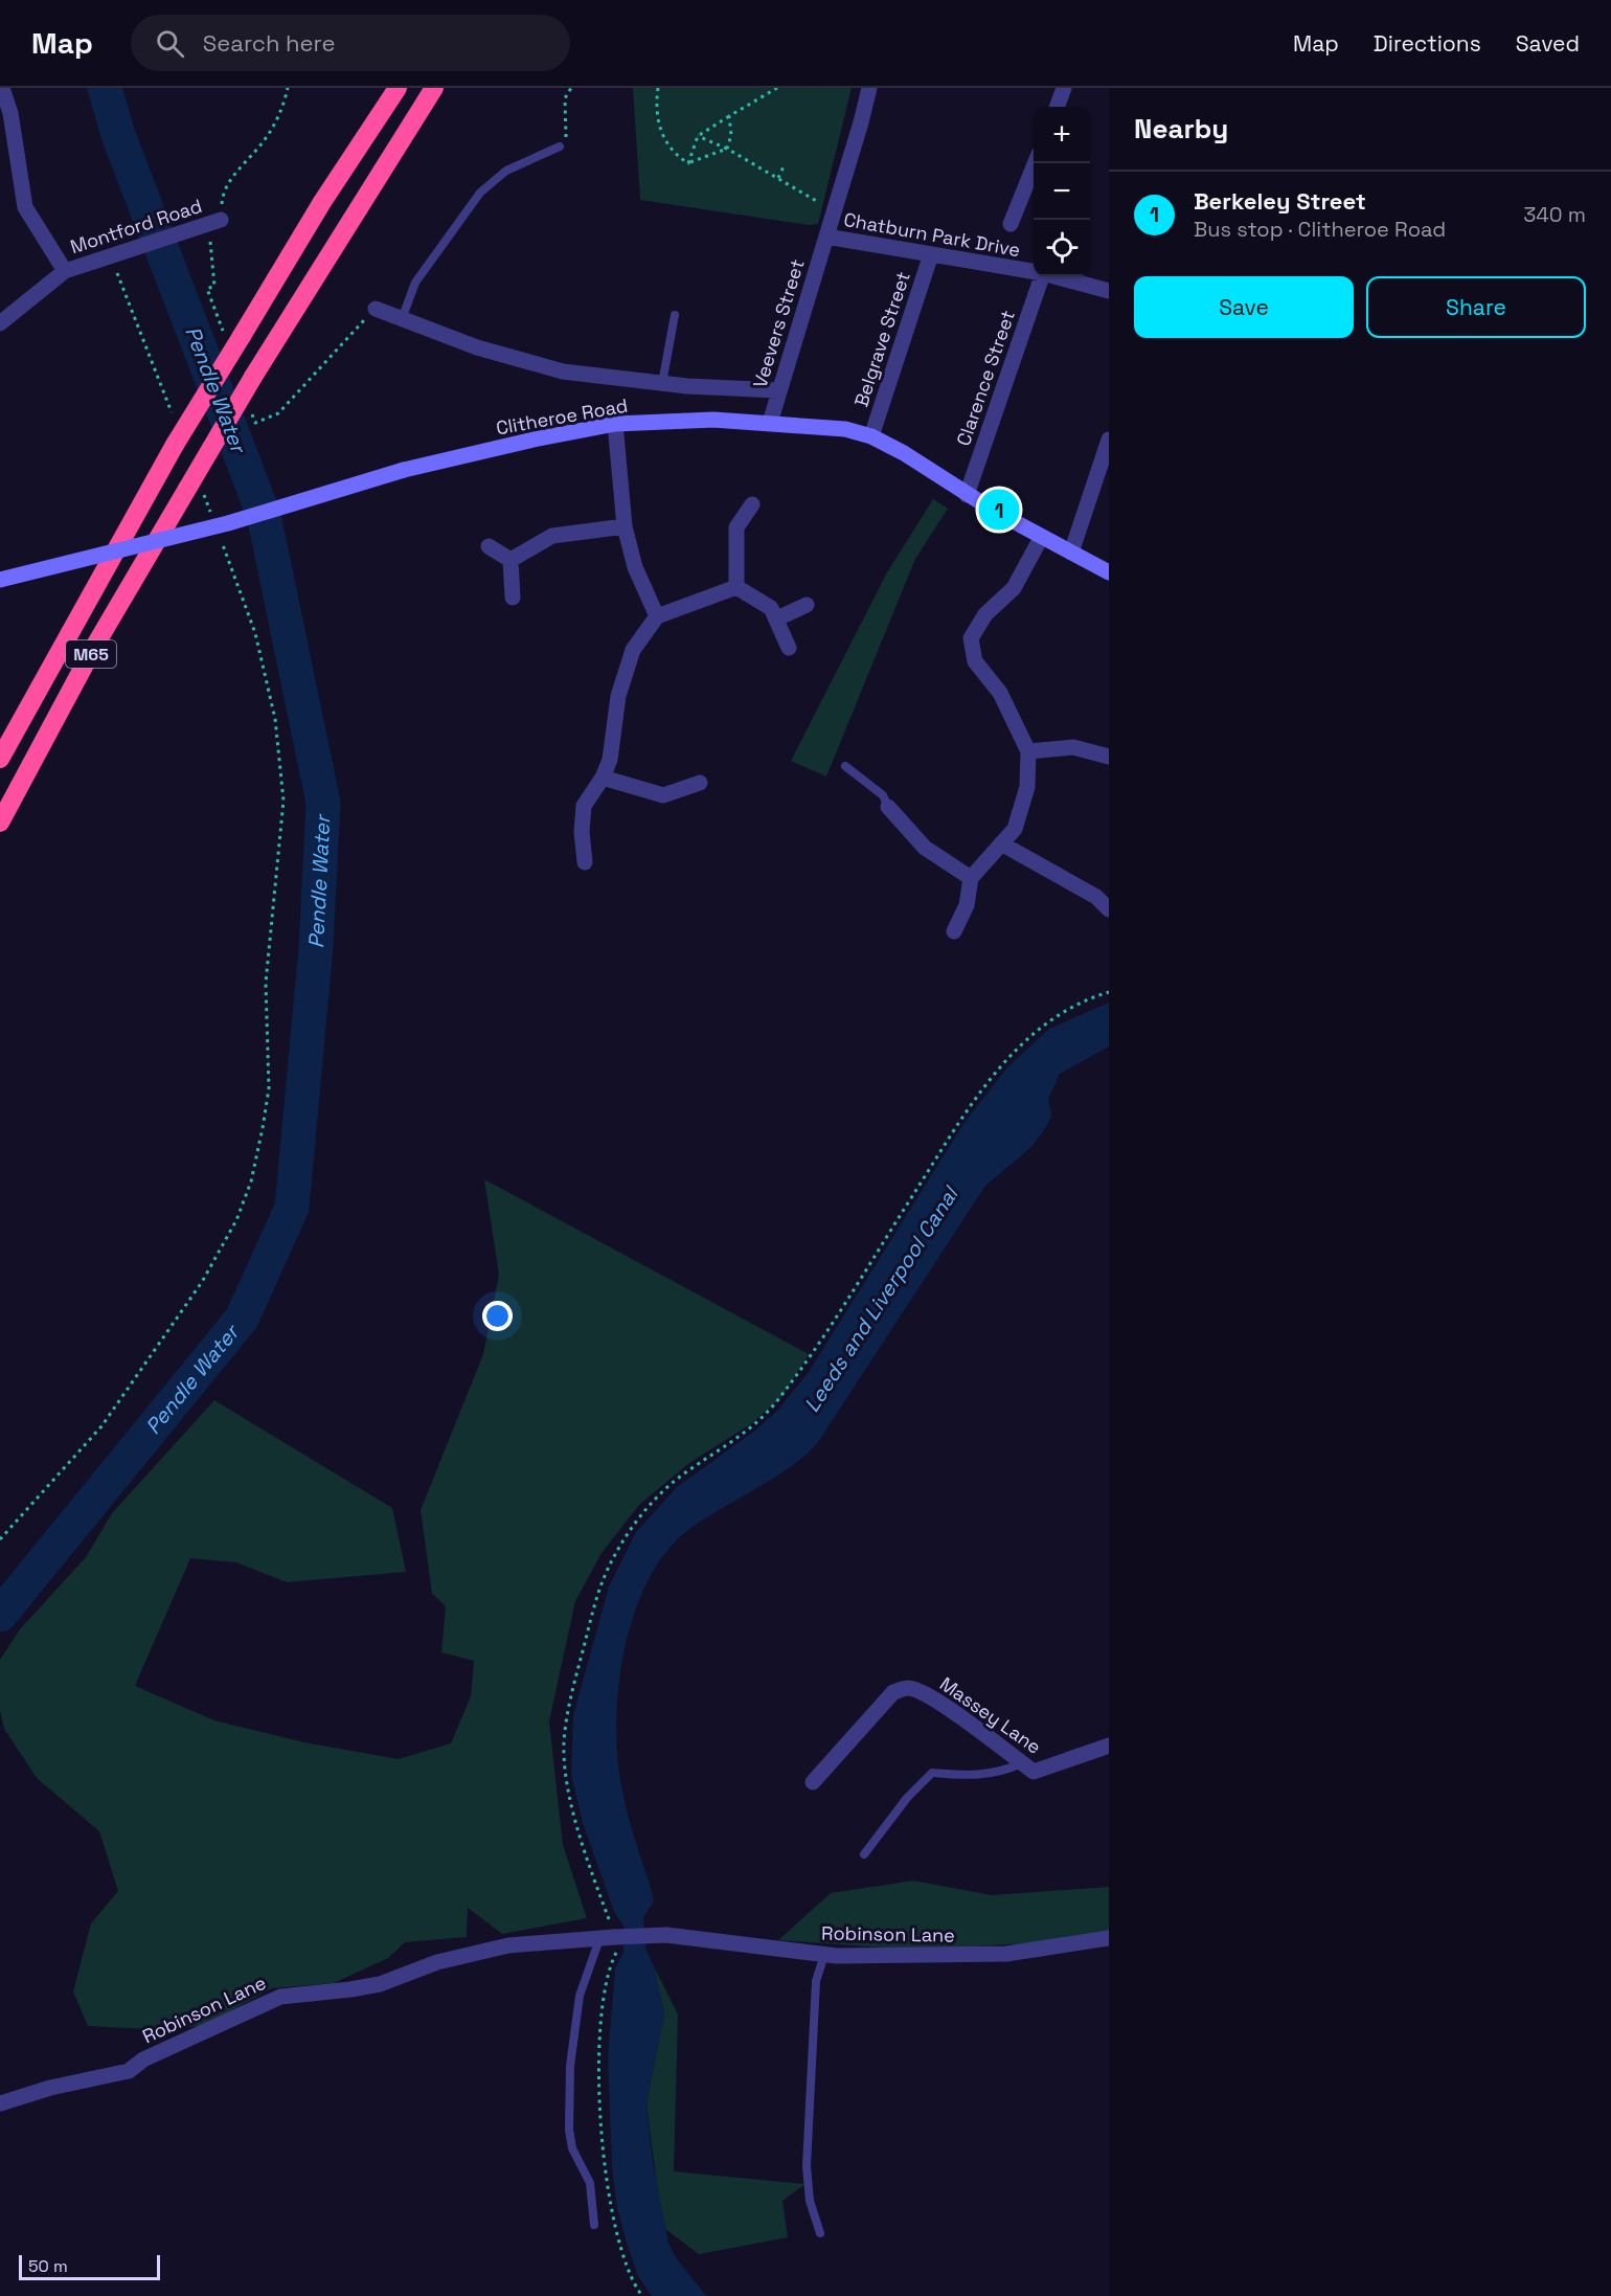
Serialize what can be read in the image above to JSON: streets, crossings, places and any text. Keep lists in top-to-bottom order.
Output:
{
  "streets": {
    "highway": ["M65"],
    "main road": ["Clitheroe Road"],
    "street": [
      "Montford Road",
      "Chatburn Park Drive",
      "Veevers Street",
      "Belgrave Street",
      "Clarence Street",
      "Massey Lane",
      "Robinson Lane"
    ]
  },
  "crossings": [
    ["Chatburn Park Drive", "Veevers Street"],
    ["Chatburn Park Drive", "Belgrave Street"],
    ["Veevers Street", "Clitheroe Road"],
    ["Belgrave Street", "Clitheroe Road"],
    ["Clarence Street", "Clitheroe Road"]
  ],
  "water": ["Pendle Water", "Leeds and Liverpool Canal"],
  "scale_bar": "50 m",
  "page": {
    "header": "Map",
    "search": "Search here",
    "nav": ["Map", "Directions", "Saved"],
    "heading": "Nearby",
    "map_buttons": ["+", "−"],
    "list": [
      {
        "mark": "1",
        "name": "Berkeley Street",
        "note": "Bus stop · Clitheroe Road",
        "value": "340 m"
      }
    ],
    "buttons": ["Save", "Share"],
    "pins": "1",
    "scale": "50 m"
  }
}
